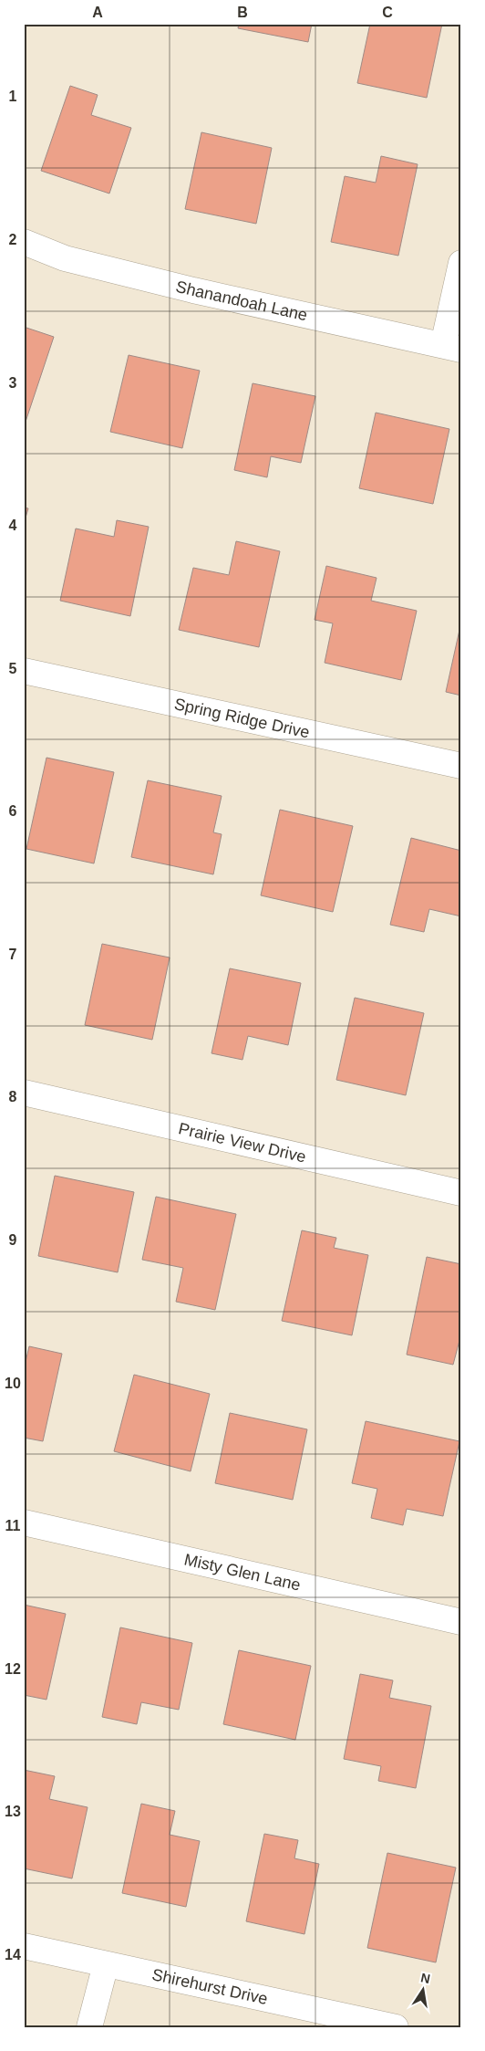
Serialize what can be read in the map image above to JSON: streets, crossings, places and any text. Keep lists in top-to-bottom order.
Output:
{
  "streets": {
    "street": [
      "Shanandoah Lane",
      "Spring Ridge Drive",
      "Prairie View Drive",
      "Misty Glen Lane",
      "Shirehurst Drive"
    ]
  },
  "north": "top",
  "grid": {
    "columns": ["A", "B", "C"],
    "rows": [
      "1",
      "2",
      "3",
      "4",
      "5",
      "6",
      "7",
      "8",
      "9",
      "10",
      "11",
      "12",
      "13",
      "14"
    ]
  }
}
